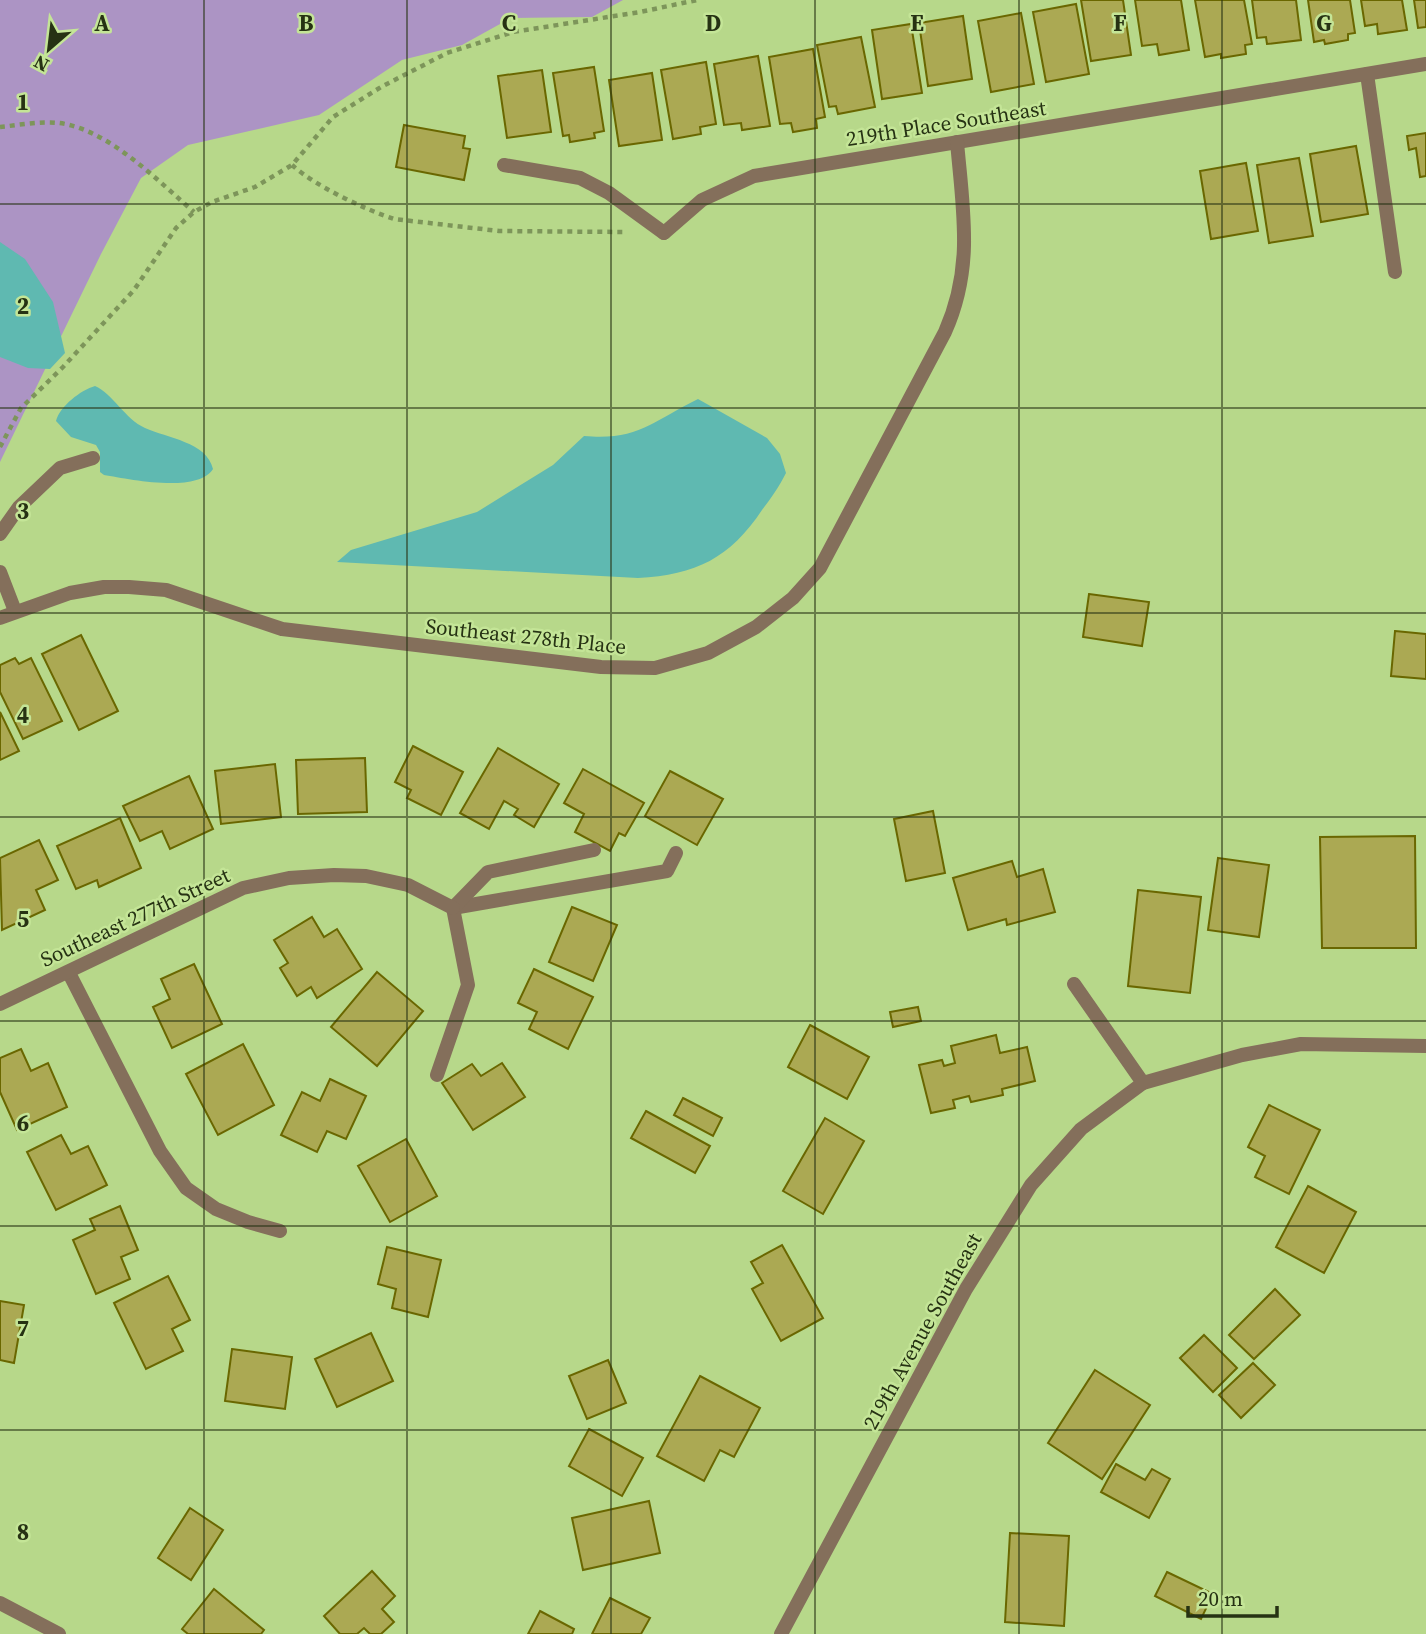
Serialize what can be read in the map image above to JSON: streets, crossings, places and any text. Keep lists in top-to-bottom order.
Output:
{
  "streets": {
    "street": [
      "219th Place Southeast",
      "Southeast 278th Place",
      "Southeast 277th Street",
      "219th Avenue Southeast"
    ]
  },
  "crossings": [
    ["219th Place Southeast", "Southeast 278th Place"]
  ],
  "scale_bar": "20 m",
  "north": "bottom left",
  "grid": {
    "columns": [
      "A",
      "B",
      "C",
      "D",
      "E",
      "F",
      "G"
    ],
    "rows": [
      "1",
      "2",
      "3",
      "4",
      "5",
      "6",
      "7",
      "8"
    ]
  }
}
